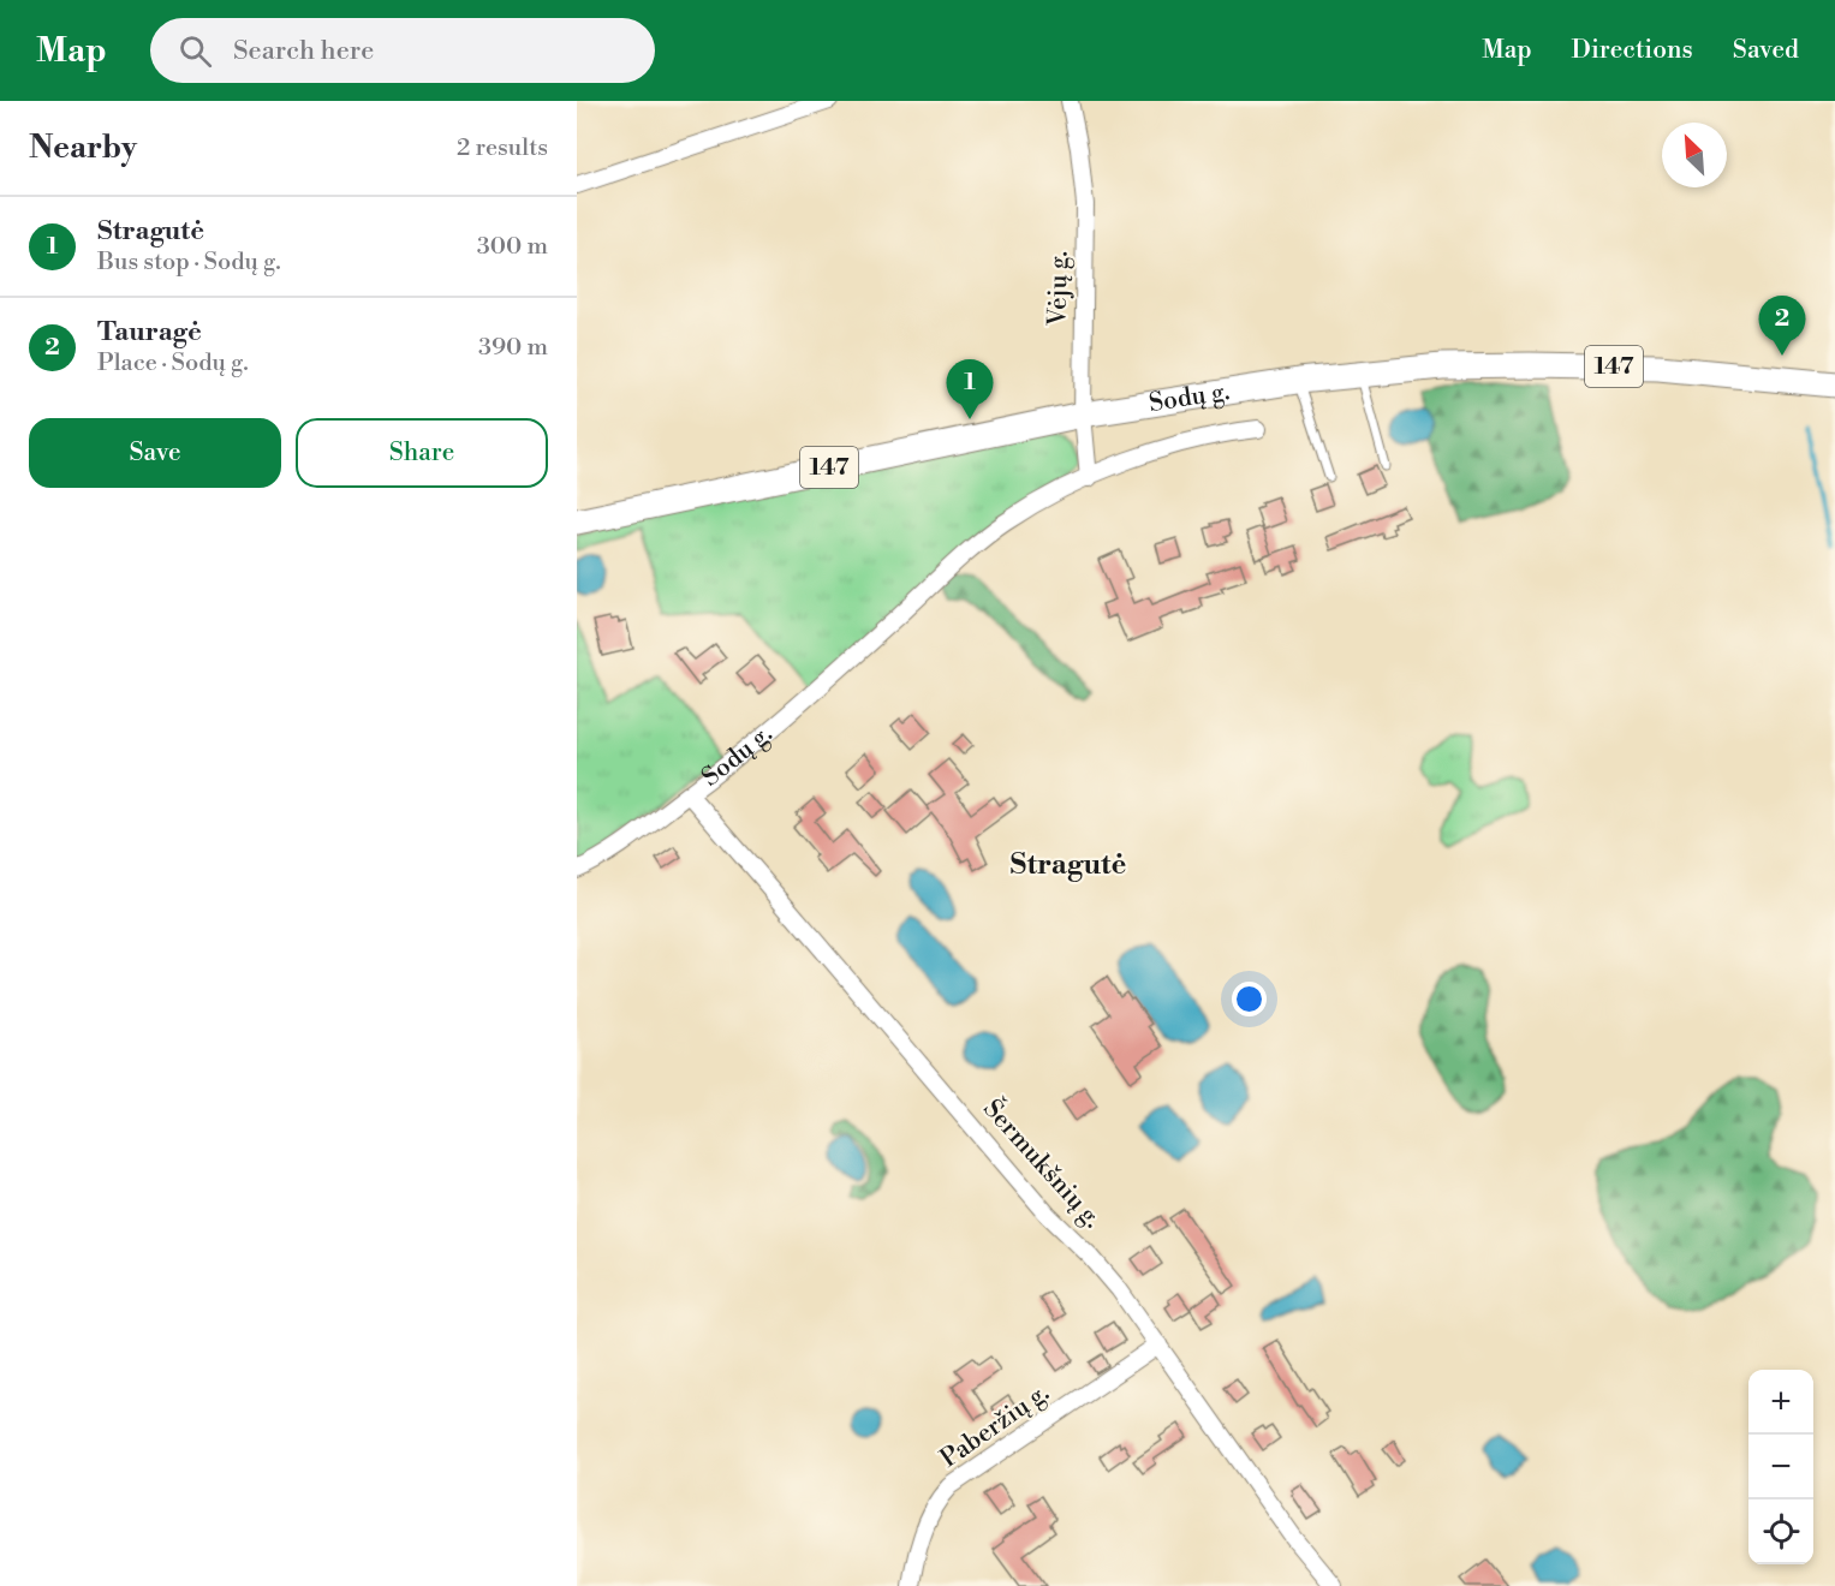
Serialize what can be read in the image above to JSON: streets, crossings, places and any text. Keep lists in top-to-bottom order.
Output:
{
  "streets": {
    "main road": ["147", "Sodų g."],
    "street": ["Vėjų g.", "Šermukšnių g.", "Paberžių g."]
  },
  "crossings": [
    ["Vėjų g.", "Sodų g."],
    ["Sodų g.", "Šermukšnių g."],
    ["Šermukšnių g.", "Paberžių g."]
  ],
  "districts": ["Stragutė"],
  "north": "top left",
  "page": {
    "header": "Map",
    "search": "Search here",
    "nav": ["Map", "Directions", "Saved"],
    "heading": ["Nearby", "2 results"],
    "list": [
      {
        "mark": "1",
        "name": "Stragutė",
        "note": "Bus stop · Sodų g.",
        "value": "300 m"
      },
      {
        "mark": "2",
        "name": "Tauragė",
        "note": "Place · Sodų g.",
        "value": "390 m"
      }
    ],
    "pins": ["2", "1"],
    "buttons": ["Save", "Share"],
    "map_buttons": ["+", "−"]
  }
}
